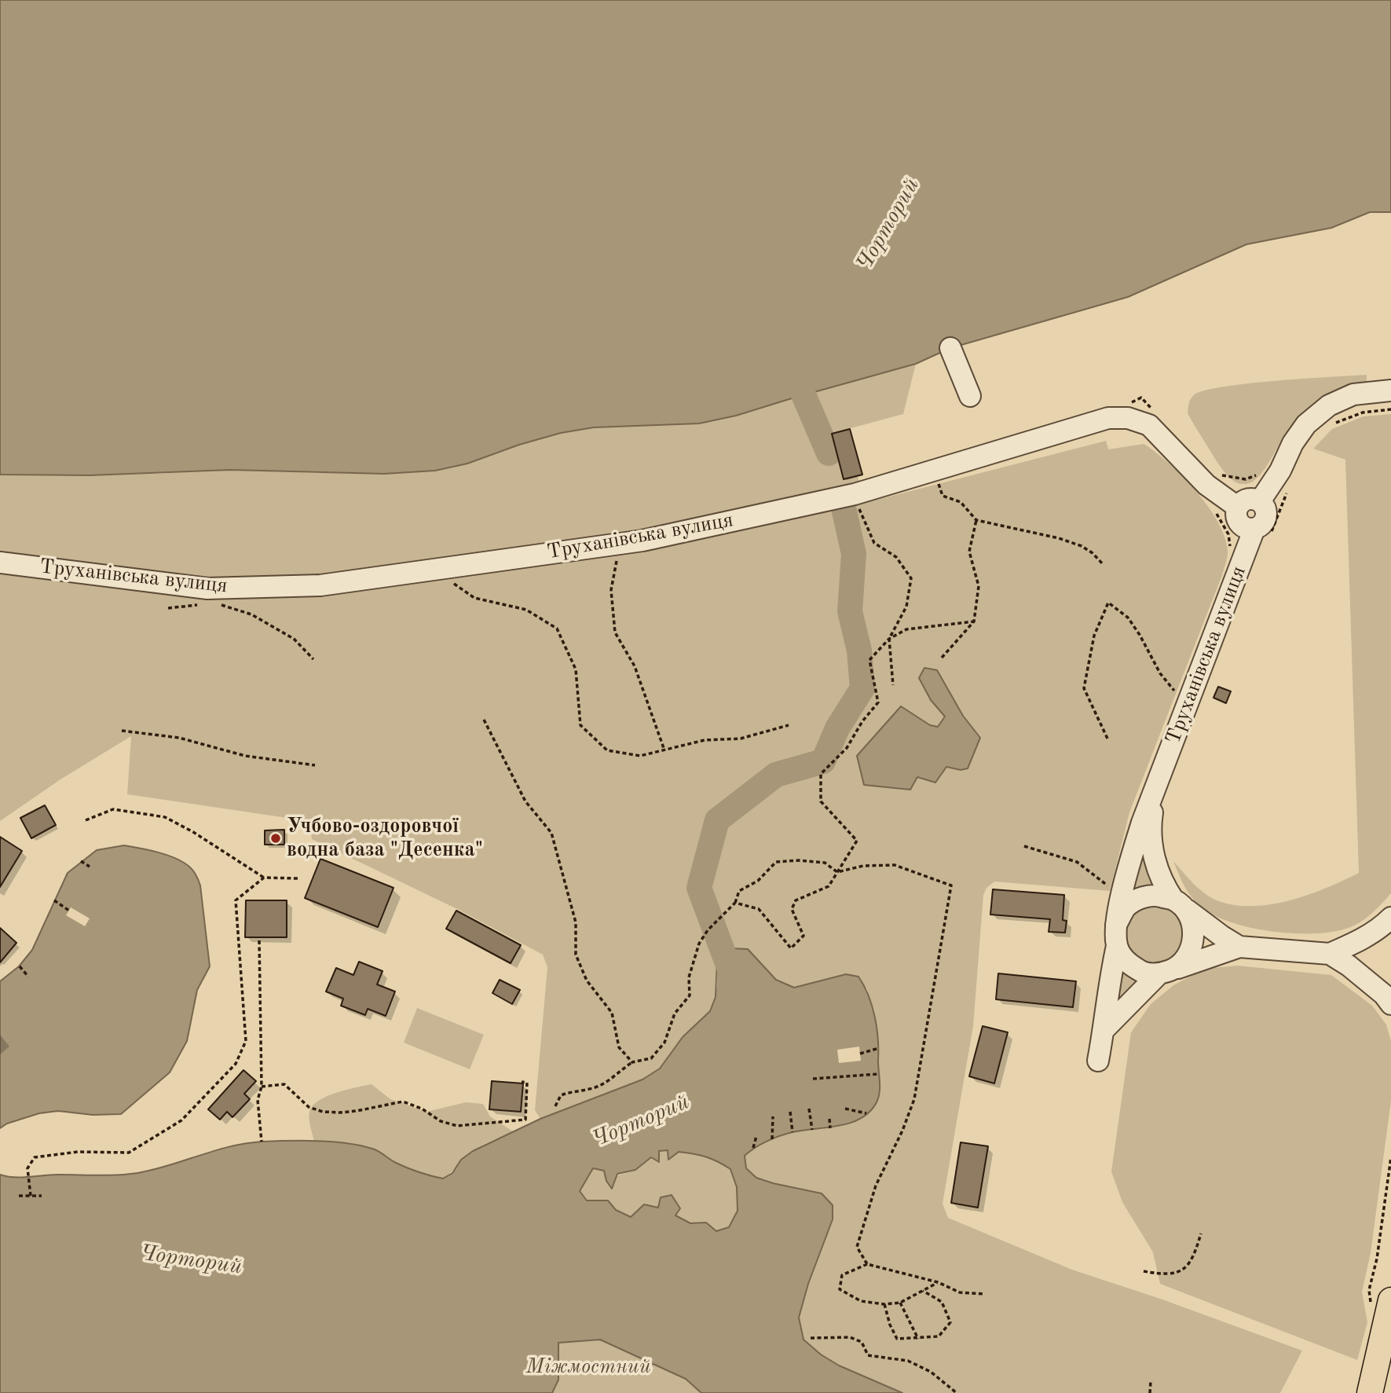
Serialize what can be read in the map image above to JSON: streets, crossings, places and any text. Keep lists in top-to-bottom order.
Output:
{
  "streets": {
    "street": ["Труханівська вулиця"]
  },
  "water": ["Чорторий"],
  "parks": ["Міжмостний"],
  "places": ["Учбово-оздоровчої водна база \"Десенка\""]
}
